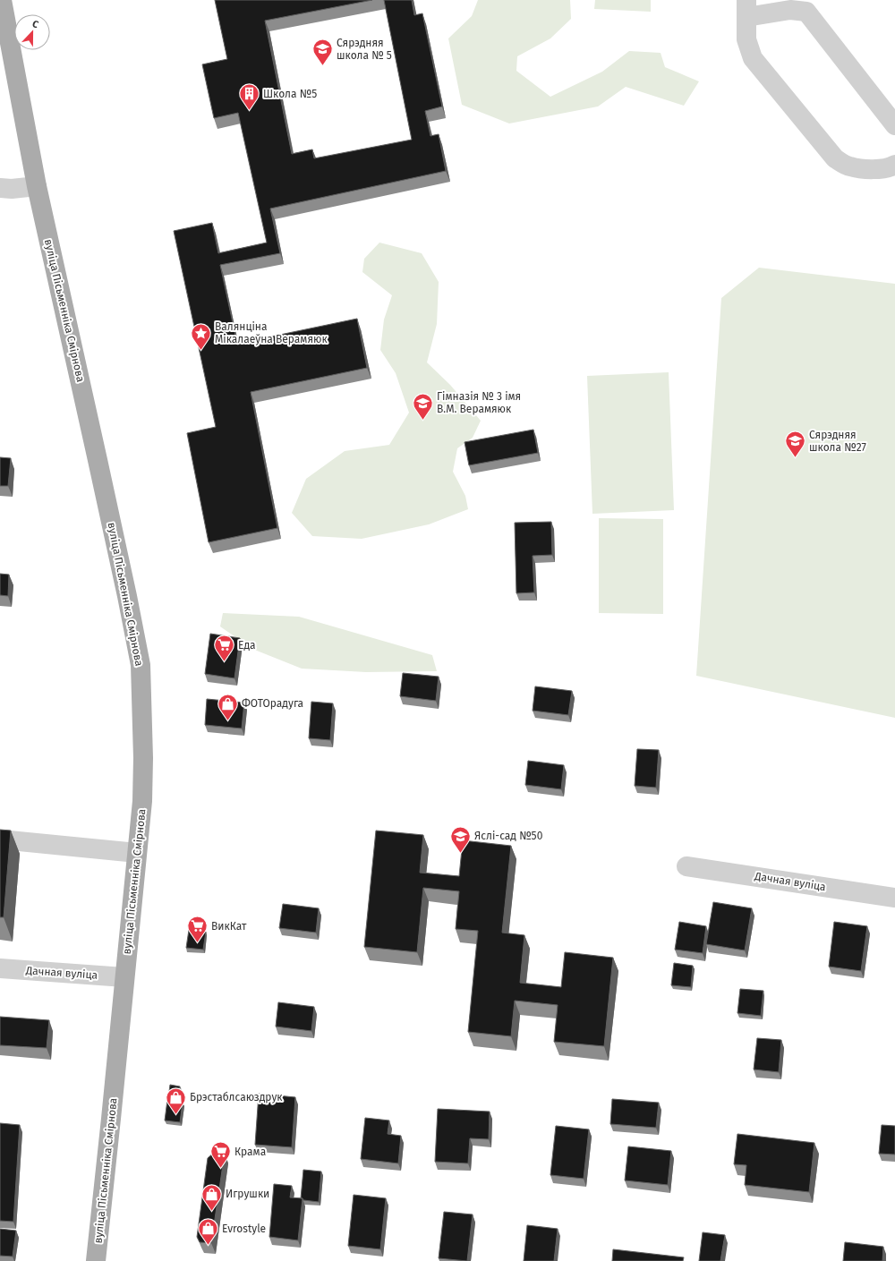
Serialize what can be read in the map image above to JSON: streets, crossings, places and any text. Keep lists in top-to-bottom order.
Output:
{
  "streets": {
    "main road": ["вуліца Пісьменніка Смірнова"],
    "street": ["Дачная вуліца"]
  },
  "crossings": [
    ["вуліца Пісьменніка Смірнова", "Дачная вуліца"]
  ],
  "places": {
    "school or university": [
      "Сярэдняя школа № 5",
      "Гімназія № 3 імя В.М. Верамяюк",
      "Сярэдняя школа №27",
      "Яслі-сад №50"
    ],
    "building": ["Школа №5"],
    "place": ["Валянціна Мікалаеўна Верамяюк"],
    "supermarket": ["Еда", "ВикКат", "Крама"],
    "shop": [
      "ФОТОрадуга",
      "Брэстаблсаюздрук",
      "Игрушки",
      "Evrostyle"
    ]
  },
  "north": "top"
}
